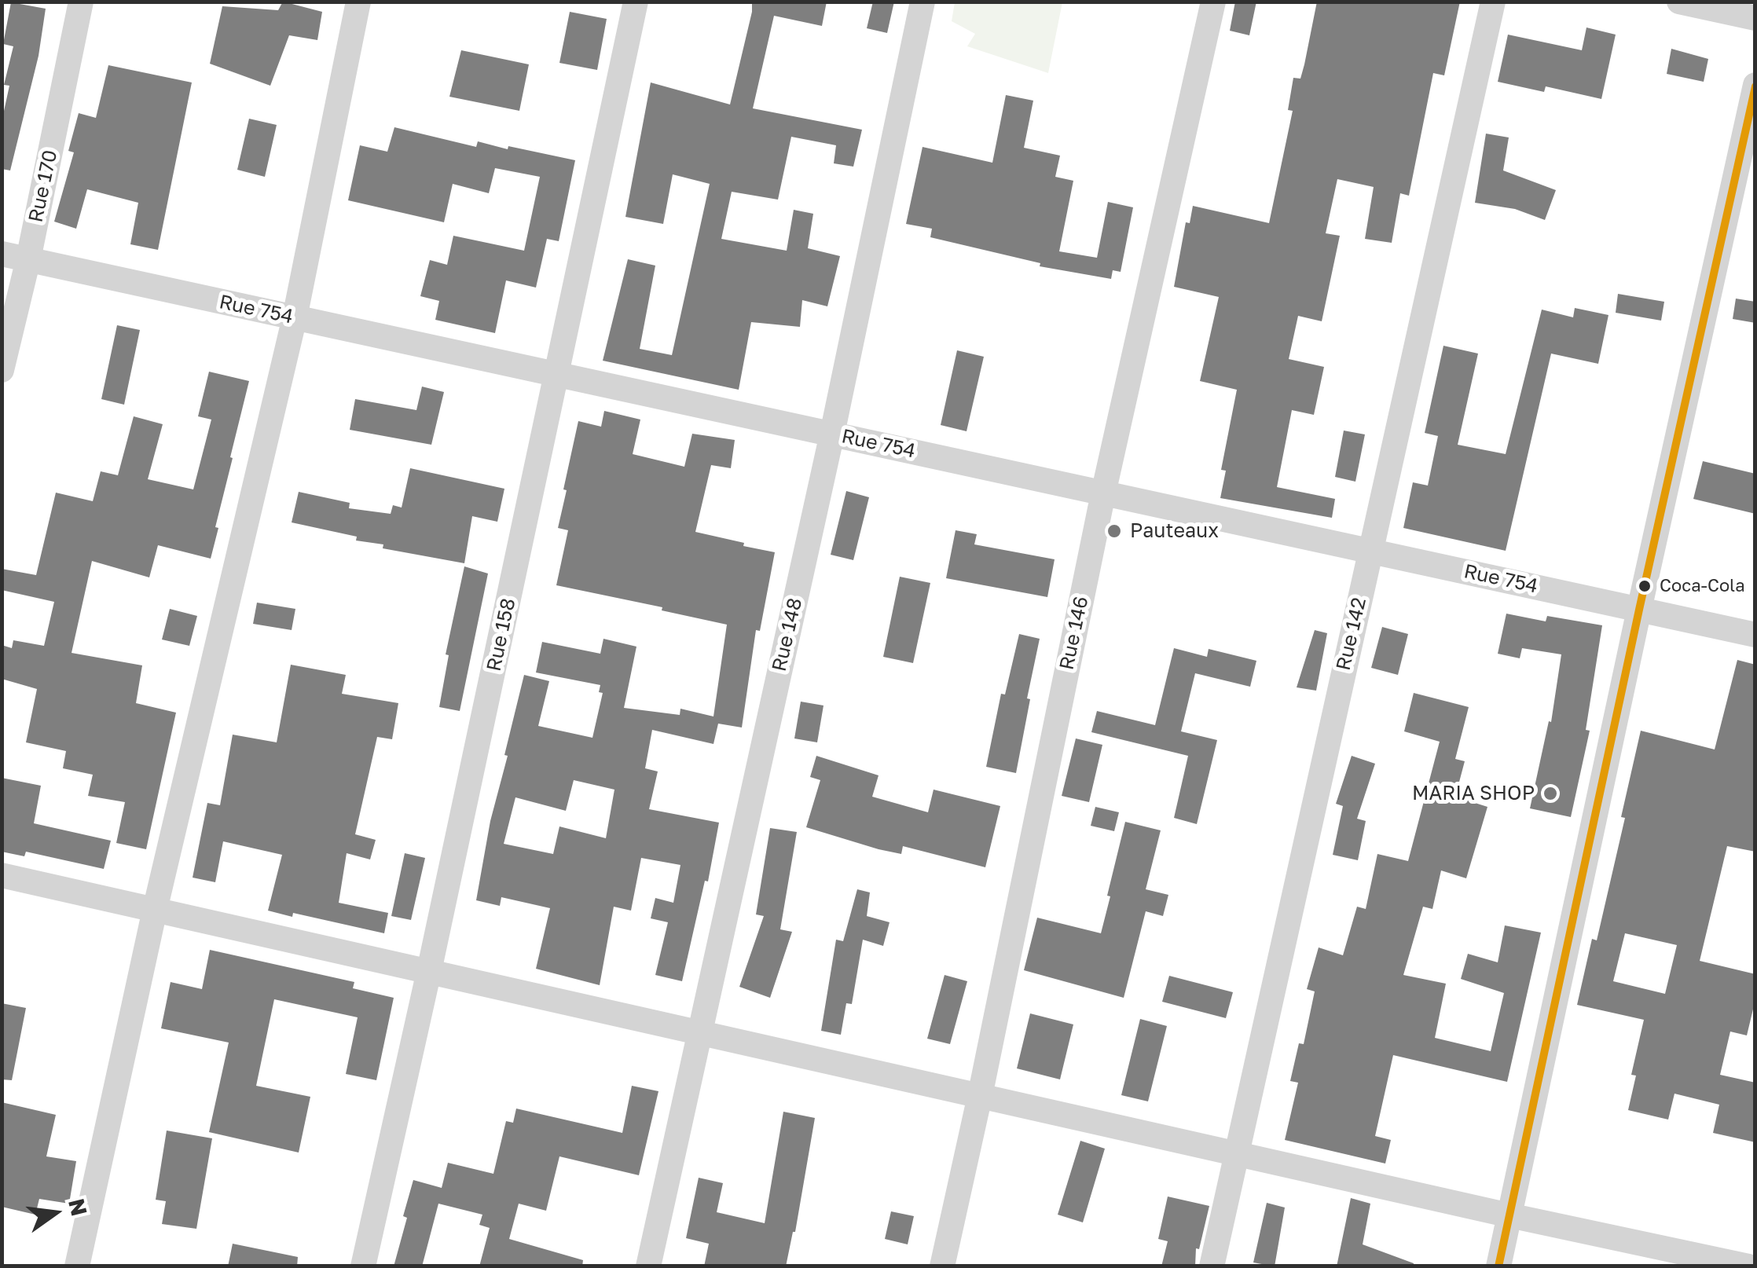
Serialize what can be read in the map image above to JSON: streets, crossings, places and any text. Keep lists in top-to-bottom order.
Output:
{
  "streets": {
    "street": [
      "Rue 170",
      "Rue 754",
      "Rue 146",
      "Rue 142",
      "Rue 158",
      "Rue 148"
    ]
  },
  "crossings": [
    ["Rue 170", "Rue 754"],
    ["Rue 754", "Rue 146"],
    ["Rue 754", "Rue 142"],
    ["Rue 754", "Rue 158"],
    ["Rue 754", "Rue 148"]
  ],
  "places": ["Pauteaux", "Coca-Cola", "MARIA SHOP"],
  "north": "right"
}
